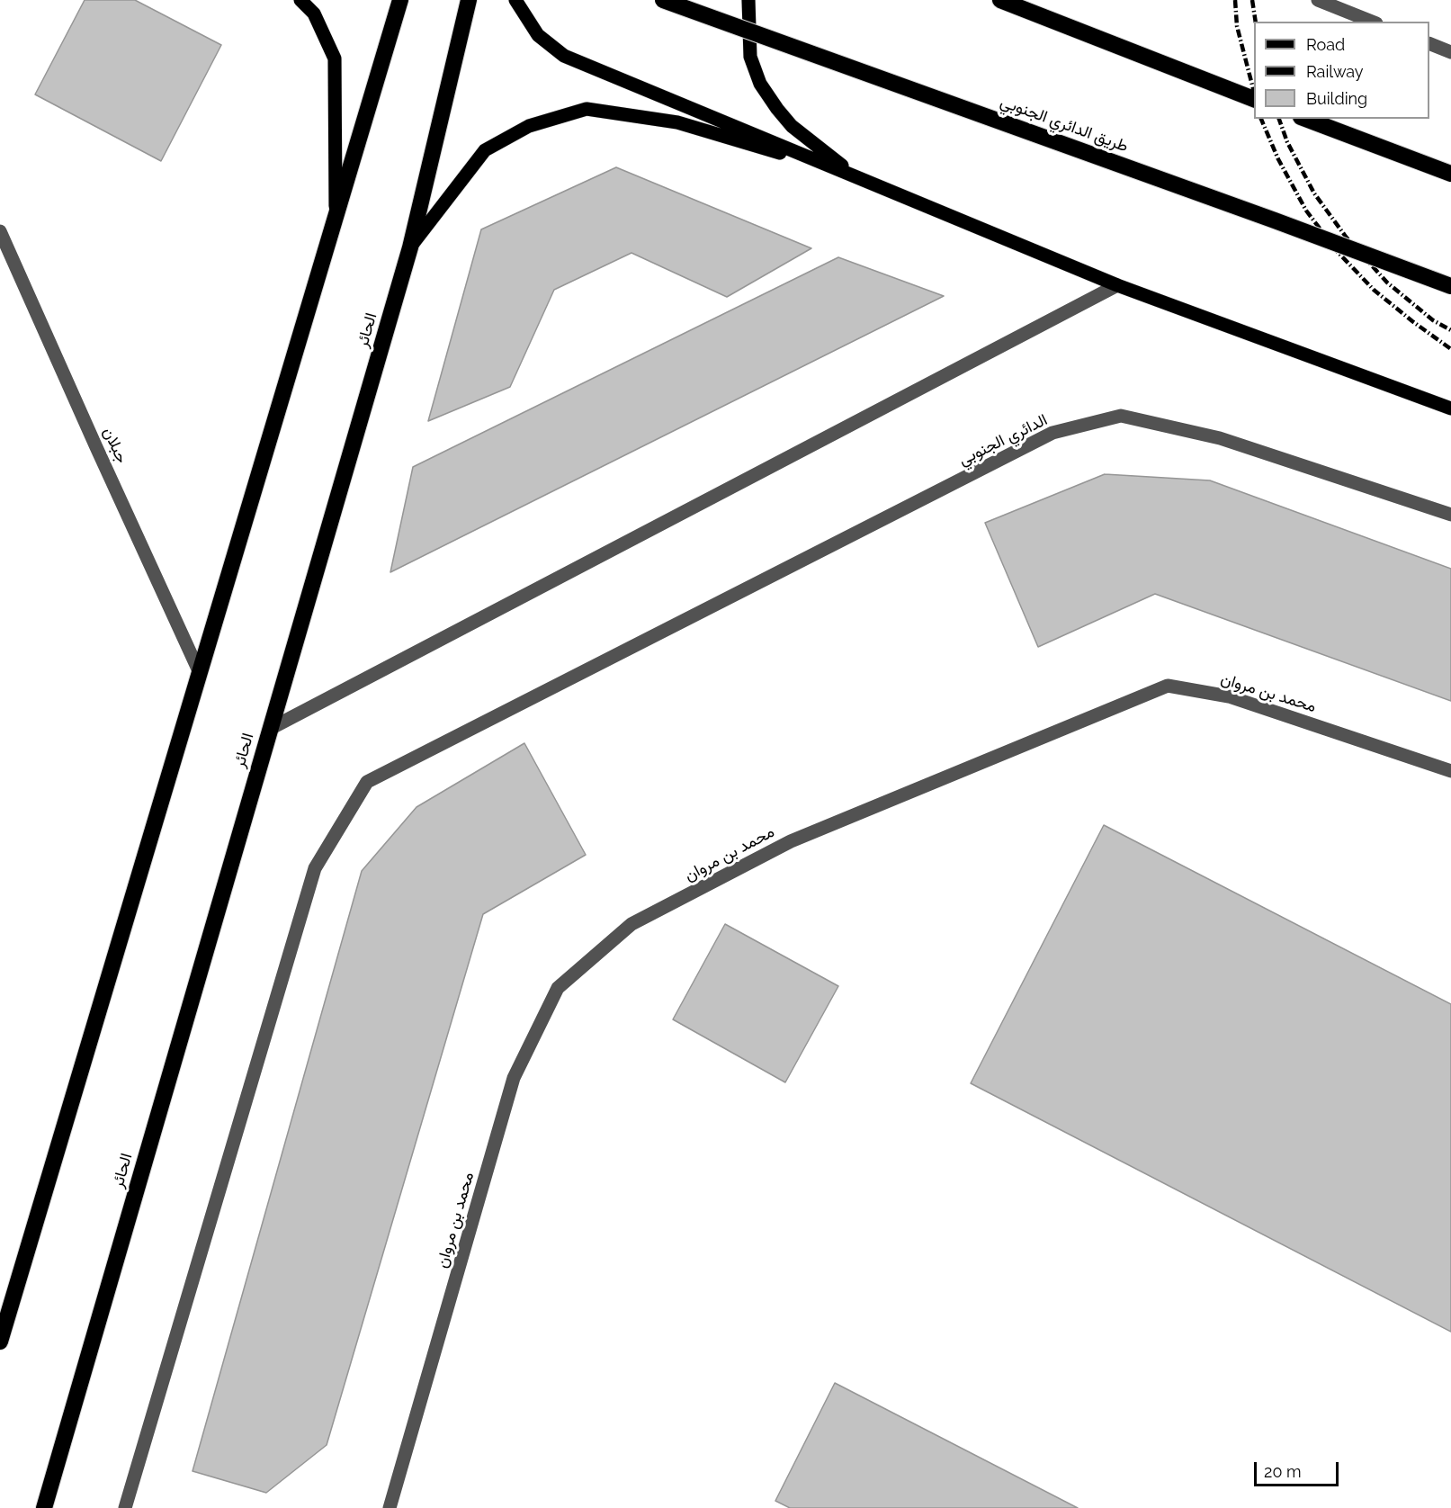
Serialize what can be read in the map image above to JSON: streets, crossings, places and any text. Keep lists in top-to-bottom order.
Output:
{
  "streets": {
    "highway": ["طريق الدائري الجنوبي", "الحائر"],
    "street": ["الدائري الجنوبي", "جبلان", "محمد بن مروان"]
  },
  "legend": ["Road", "Railway", "Building"],
  "scale_bar": "20 m"
}
